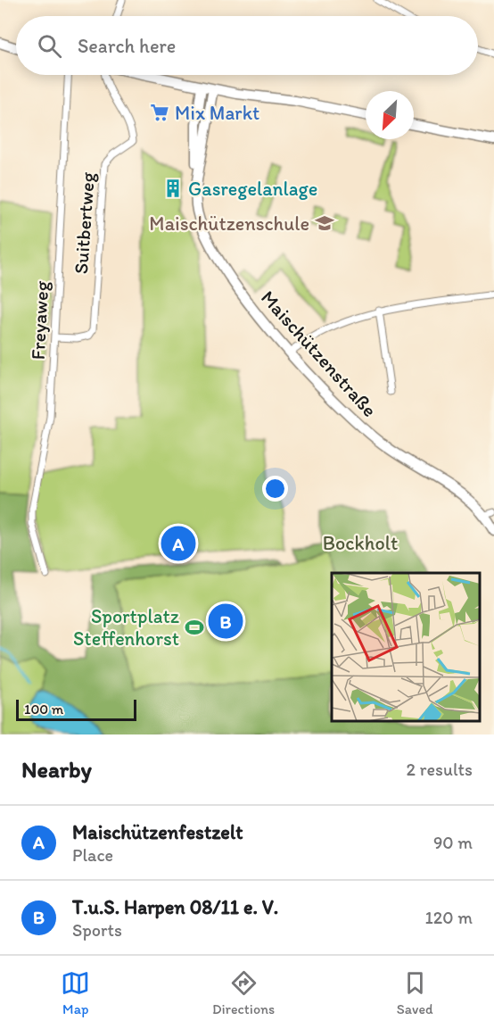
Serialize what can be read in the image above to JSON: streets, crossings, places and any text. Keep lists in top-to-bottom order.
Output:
{
  "streets": {
    "street": ["Suitbertweg", "Freyaweg", "Maischützenstraße"]
  },
  "crossings": [
    ["Suitbertweg", "Freyaweg"]
  ],
  "parks": ["Bockholt"],
  "places": {
    "supermarket": ["Mix Markt"],
    "building": ["Gasregelanlage"],
    "school or university": ["Maischützenschule"],
    "sports": ["Sportplatz Steffenhorst"]
  },
  "scale_bar": "100 m",
  "north": "bottom left",
  "page": {
    "search": "Search here",
    "pins": ["A", "B"],
    "scale": "100 m",
    "heading": ["Nearby", "2 results"],
    "list": [
      {
        "mark": "A",
        "name": "Maischützenfestzelt",
        "note": "Place",
        "value": "90 m"
      },
      {
        "mark": "B",
        "name": "T.u.S. Harpen 08/11 e. V.",
        "note": "Sports",
        "value": "120 m"
      }
    ],
    "nav": ["Map", "Directions", "Saved"]
  }
}
